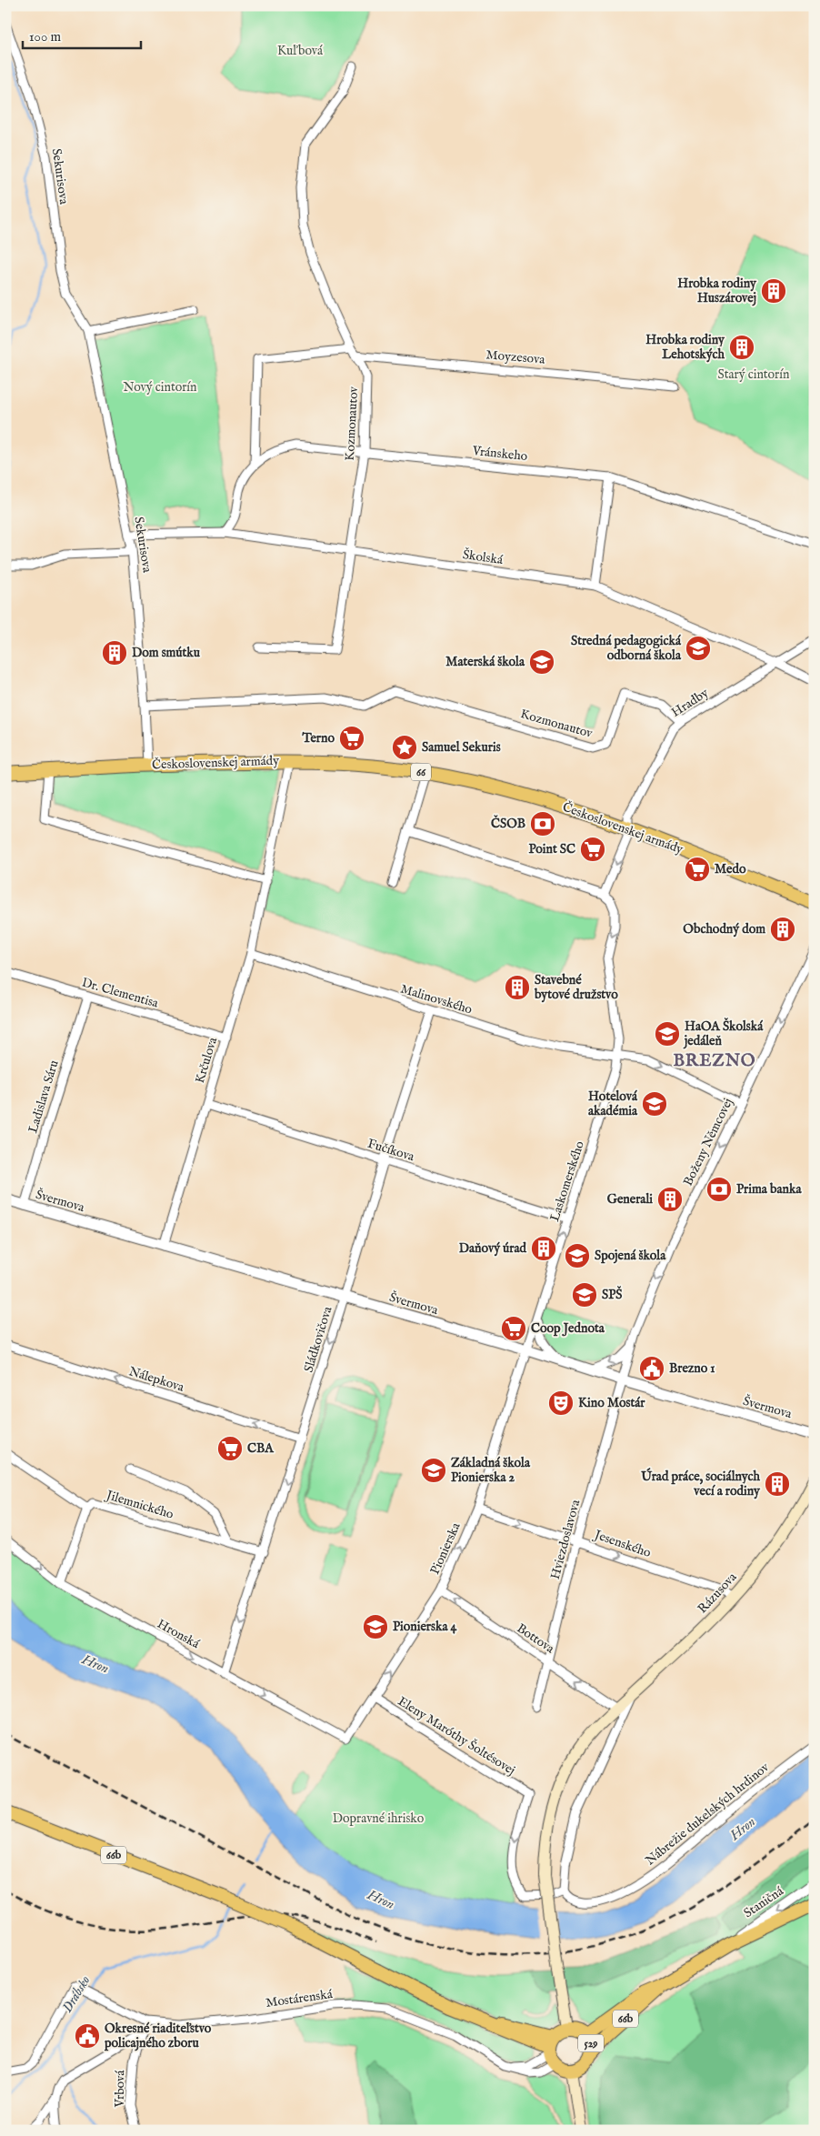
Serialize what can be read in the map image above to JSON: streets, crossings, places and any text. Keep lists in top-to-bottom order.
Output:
{
  "streets": {
    "main road": [
      "Československej armády",
      "66",
      "Rázusova",
      "66b",
      "529"
    ],
    "street": [
      "Sekurisova",
      "Moyzesova",
      "Kozmonautov",
      "Vránskeho",
      "Školská",
      "Hradby",
      "Dr. Clementisa",
      "Malinovského",
      "Krčulova",
      "Ladislava Sáru",
      "Boženy Němcovej",
      "Fučíkova",
      "Laskomerského",
      "Švermova",
      "Sládkovičova",
      "Nálepkova",
      "Jilemnického",
      "Hviezdoslavova",
      "Jesenského",
      "Pionierska",
      "Hronská",
      "Bottova",
      "Eleny Maróthy Šoltésovej",
      "Nábrežie dukelských hrdinov",
      "Staničná",
      "Mostárenská",
      "Vrbová"
    ]
  },
  "crossings": [
    ["Sekurisova", "Kozmonautov"],
    ["Sekurisova", "Školská"],
    ["Sekurisova", "Československej armády"],
    ["Moyzesova", "Kozmonautov"],
    ["Moyzesova", "Vránskeho"],
    ["Kozmonautov", "Vránskeho"],
    ["Kozmonautov", "Školská"],
    ["Kozmonautov", "Hradby"],
    ["Vránskeho", "Školská"],
    ["Školská", "Hradby"],
    ["Hradby", "Československej armády"],
    ["Československej armády", "Krčulova"],
    ["Dr. Clementisa", "Krčulova"],
    ["Dr. Clementisa", "Ladislava Sáru"],
    ["Malinovského", "Krčulova"],
    ["Malinovského", "Boženy Němcovej"],
    ["Malinovského", "Laskomerského"],
    ["Malinovského", "Sládkovičova"],
    ["Krčulova", "Fučíkova"],
    ["Krčulova", "Švermova"],
    ["Ladislava Sáru", "Švermova"],
    ["Boženy Němcovej", "Švermova"],
    ["Boženy Němcovej", "Hviezdoslavova"],
    ["Fučíkova", "Laskomerského"],
    ["Fučíkova", "Sládkovičova"],
    ["Laskomerského", "Švermova"],
    ["Laskomerského", "Pionierska"],
    ["Švermova", "Sládkovičova"],
    ["Švermova", "Hviezdoslavova"],
    ["Švermova", "Pionierska"],
    ["Sládkovičova", "Nálepkova"],
    ["Sládkovičova", "Jilemnického"],
    ["Sládkovičova", "Hronská"],
    ["Jilemnického", "Hronská"],
    ["Hviezdoslavova", "Jesenského"],
    ["Hviezdoslavova", "Bottova"],
    ["Jesenského", "Pionierska"],
    ["Jesenského", "Rázusova"],
    ["Pionierska", "Hronská"],
    ["Pionierska", "Bottova"],
    ["Pionierska", "Eleny Maróthy Šoltésovej"],
    ["Rázusova", "Bottova"],
    ["Rázusova", "Eleny Maróthy Šoltésovej"],
    ["Rázusova", "Nábrežie dukelských hrdinov"],
    ["Rázusova", "66b"],
    ["Rázusova", "Mostárenská"],
    ["Rázusova", "529"],
    ["Eleny Maróthy Šoltésovej", "Nábrežie dukelských hrdinov"],
    ["66b", "Staničná"],
    ["66b", "Mostárenská"],
    ["66b", "529"],
    ["Mostárenská", "529"],
    ["Mostárenská", "Vrbová"]
  ],
  "one_way": [
    "Boženy Němcovej",
    "Sládkovičova",
    "Nálepkova",
    "Jesenského",
    "Pionierska",
    "Hronská",
    "Bottova",
    "Eleny Maróthy Šoltésovej",
    "Staničná"
  ],
  "districts": ["BREZNO"],
  "water": ["Hron", "Drábsko"],
  "parks": [
    "Kuľbová",
    "Starý cintorín",
    "Nový cintorín",
    "Dopravné ihrisko"
  ],
  "places": {
    "building": [
      "Hrobka rodiny Huszárovej",
      "Hrobka rodiny Lehotských",
      "Dom smútku",
      "Obchodný dom",
      "Stavebné bytové družstvo",
      "Generali",
      "Daňový úrad",
      "Úrad práce, sociálnych vecí a rodiny"
    ],
    "school or university": [
      "Stredná pedagogická odborná škola",
      "Materská škola",
      "HaOA Školská jedáleň",
      "Hotelová akadémia",
      "Spojená škola",
      "SPŠ",
      "Základná škola Pionierska 2",
      "Pionierska 4"
    ],
    "supermarket": [
      "Terno",
      "Point SC",
      "Medo",
      "Coop Jednota",
      "CBA"
    ],
    "place": ["Samuel Sekuris"],
    "bank": ["ČSOB", "Prima banka"],
    "public building": ["Brezno 1", "Okresné riaditeľstvo policajného zboru"],
    "theatre": ["Kino Mostár"]
  },
  "scale_bar": "100 m"
}
